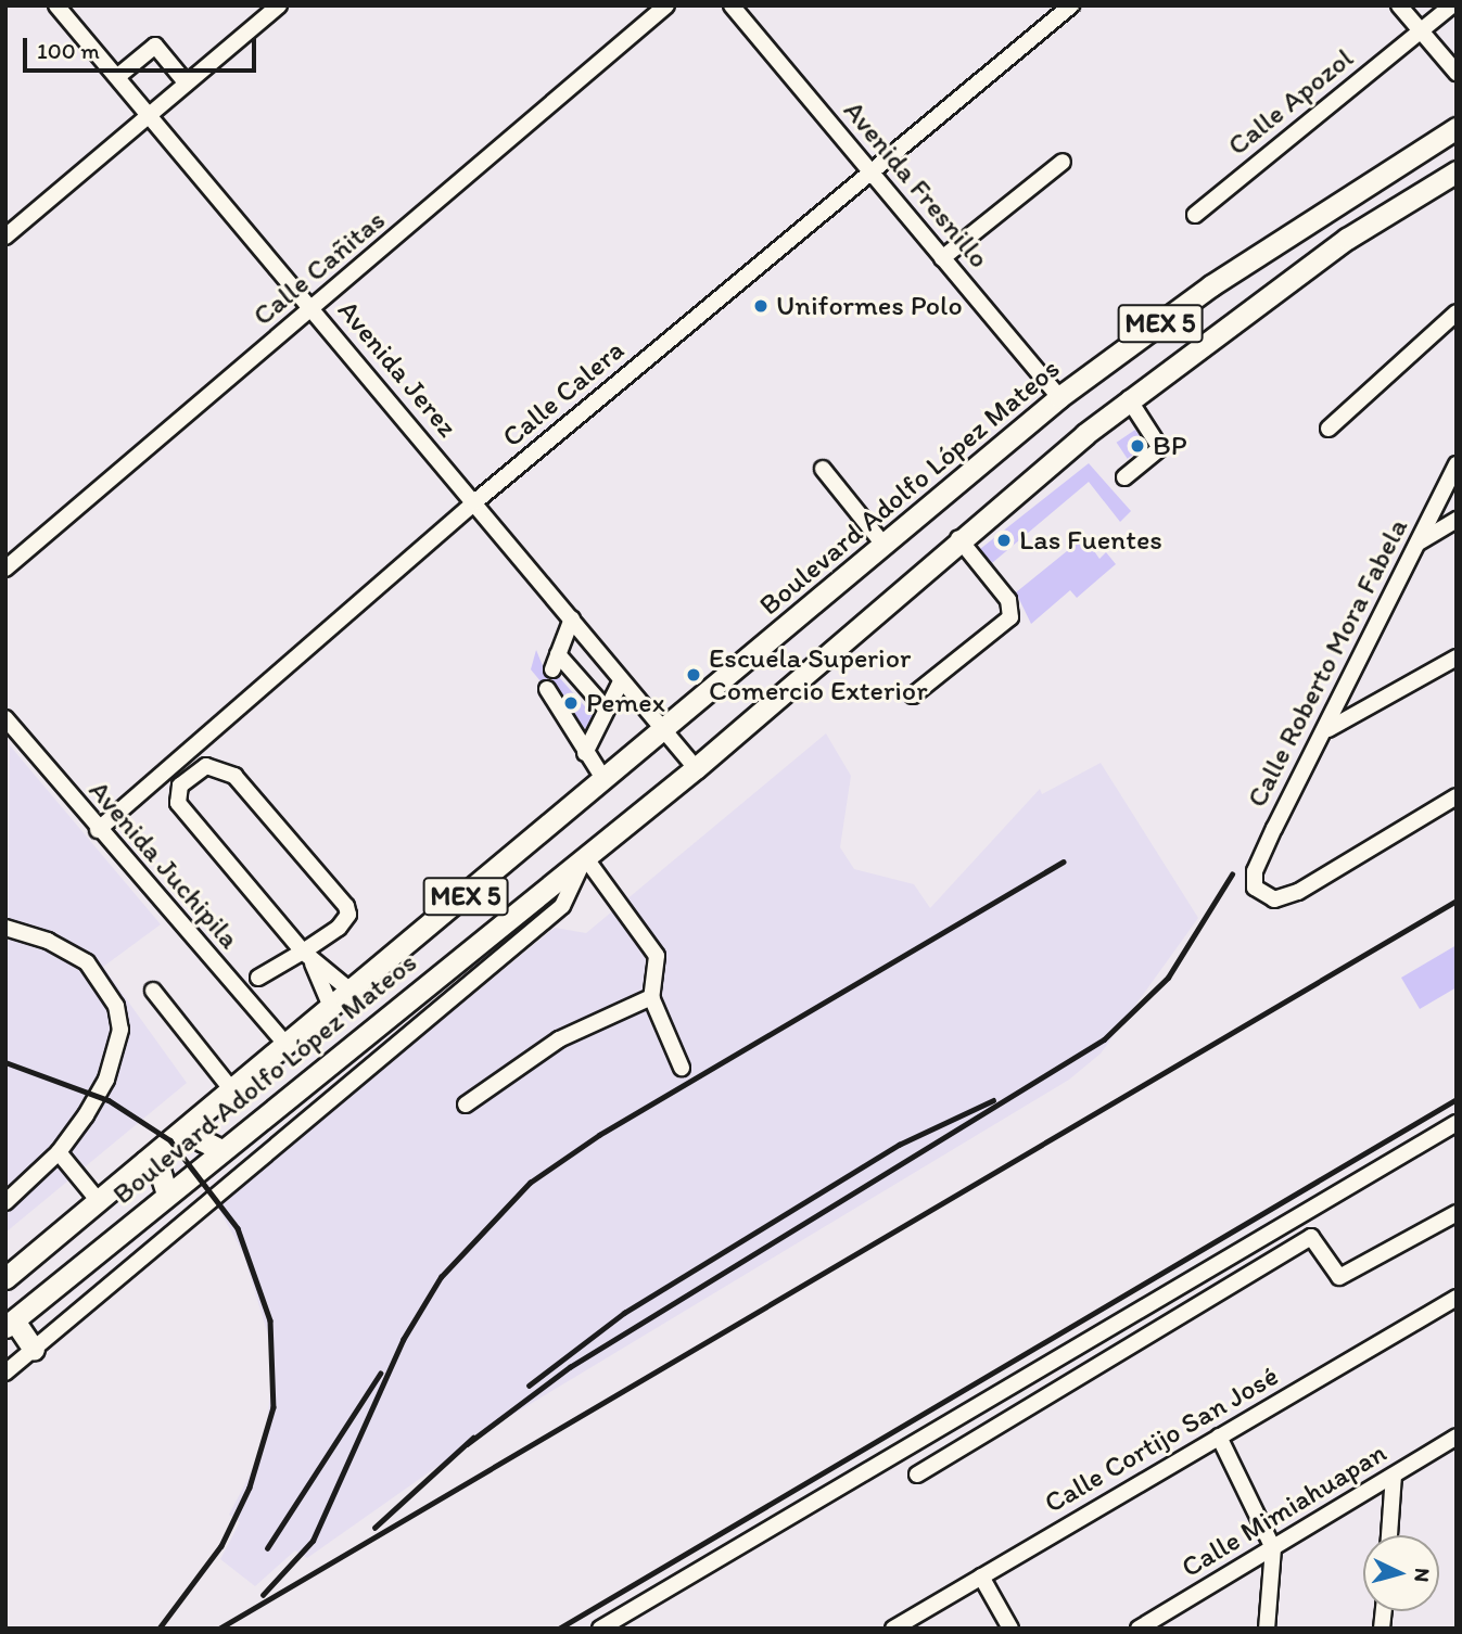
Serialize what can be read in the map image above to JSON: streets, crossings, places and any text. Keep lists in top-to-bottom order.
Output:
{
  "streets": {
    "main road": ["MEX 5", "Boulevard Adolfo López Mateos"],
    "street": [
      "Calle Apozol",
      "Avenida Fresnillo",
      "Calle Cañitas",
      "Avenida Jerez",
      "Calle Calera",
      "Calle Roberto Mora Fabela",
      "Avenida Juchipila",
      "Calle Cortijo San José",
      "Calle Mimiahuapan"
    ]
  },
  "crossings": [
    ["Avenida Fresnillo", "Calle Calera"],
    ["Avenida Fresnillo", "Boulevard Adolfo López Mateos"],
    ["Calle Cañitas", "Avenida Jerez"],
    ["Avenida Jerez", "Calle Calera"],
    ["Avenida Jerez", "Boulevard Adolfo López Mateos"],
    ["Calle Calera", "Avenida Juchipila"],
    ["Boulevard Adolfo López Mateos", "Avenida Juchipila"]
  ],
  "places": [
    "Uniformes Polo",
    "BP",
    "Las Fuentes",
    "Escuela Superior Comercio Exterior",
    "Pemex"
  ],
  "scale_bar": "100 m",
  "north": "right"
}
